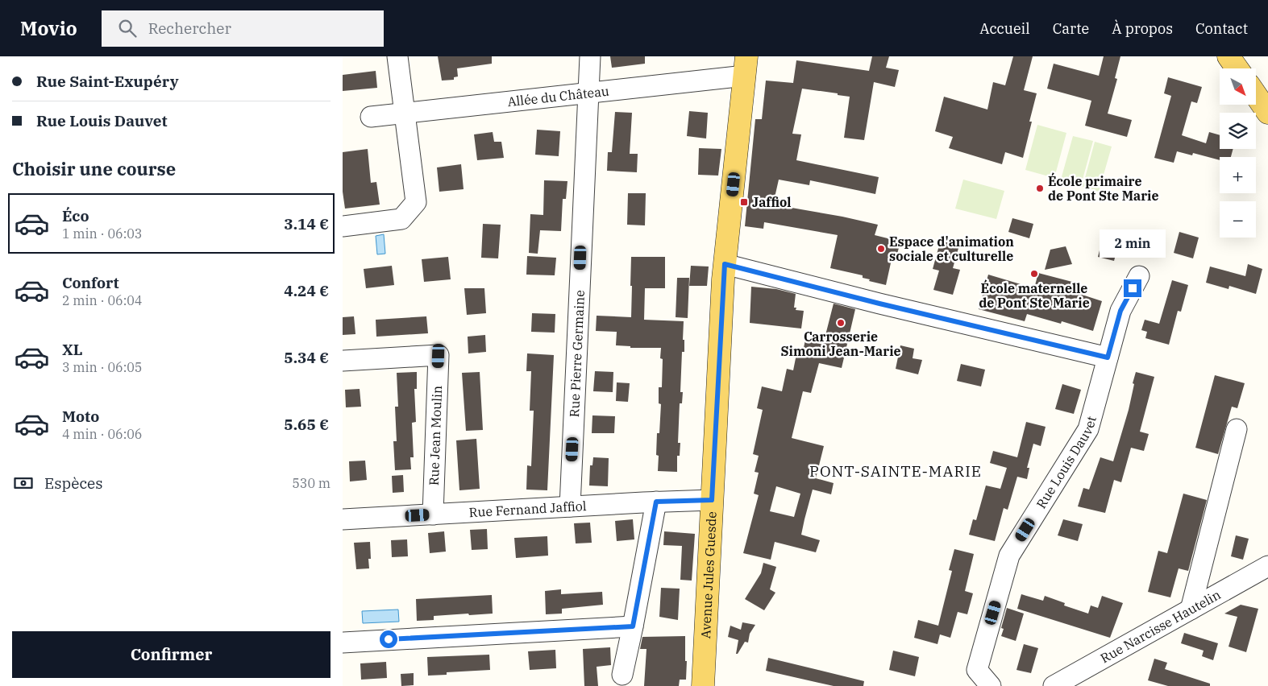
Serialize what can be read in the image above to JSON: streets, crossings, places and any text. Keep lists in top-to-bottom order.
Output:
{
  "streets": {
    "main road": ["Avenue Jules Guesde"],
    "street": [
      "Allée du Château",
      "Rue Pierre Germaine",
      "Rue Jean Moulin",
      "Rue Louis Dauvet",
      "Rue Fernand Jaffiol",
      "Rue Narcisse Hautelin"
    ]
  },
  "crossings": [
    ["Allée du Château", "Rue Pierre Germaine"],
    ["Allée du Château", "Avenue Jules Guesde"],
    ["Rue Pierre Germaine", "Rue Fernand Jaffiol"],
    ["Rue Jean Moulin", "Rue Fernand Jaffiol"],
    ["Rue Fernand Jaffiol", "Avenue Jules Guesde"]
  ],
  "districts": ["PONT-SAINTE-MARIE"],
  "places": {
    "other": [
      "École primaire de Pont Ste Marie",
      "Espace d'animation sociale et culturelle",
      "École maternelle de Pont Ste Marie",
      "Carrosserie Simoni Jean-Marie"
    ],
    "transit": ["Jaffiol"]
  },
  "north": "bottom right",
  "page": {
    "header": "Movio",
    "search": "Rechercher",
    "nav": [
      "Accueil",
      "Carte",
      "À propos",
      "Contact"
    ],
    "banner": ["Rue Saint-Exupéry", "Rue Louis Dauvet"],
    "map_buttons": ["+", "−"],
    "heading": "Choisir une course",
    "list": [
      {
        "name": "Éco",
        "note": "1 min · 06:03",
        "value": "3.14 €"
      },
      {
        "name": "Confort",
        "note": "2 min · 06:04",
        "value": "4.24 €"
      },
      {
        "name": "XL",
        "note": "3 min · 06:05",
        "value": "5.34 €"
      },
      {
        "name": "Moto",
        "note": "4 min · 06:06",
        "value": "5.65 €"
      }
    ],
    "bubble": "2 min",
    "pay": ["Espèces", "530 m"],
    "buttons": "Confirmer"
  }
}
